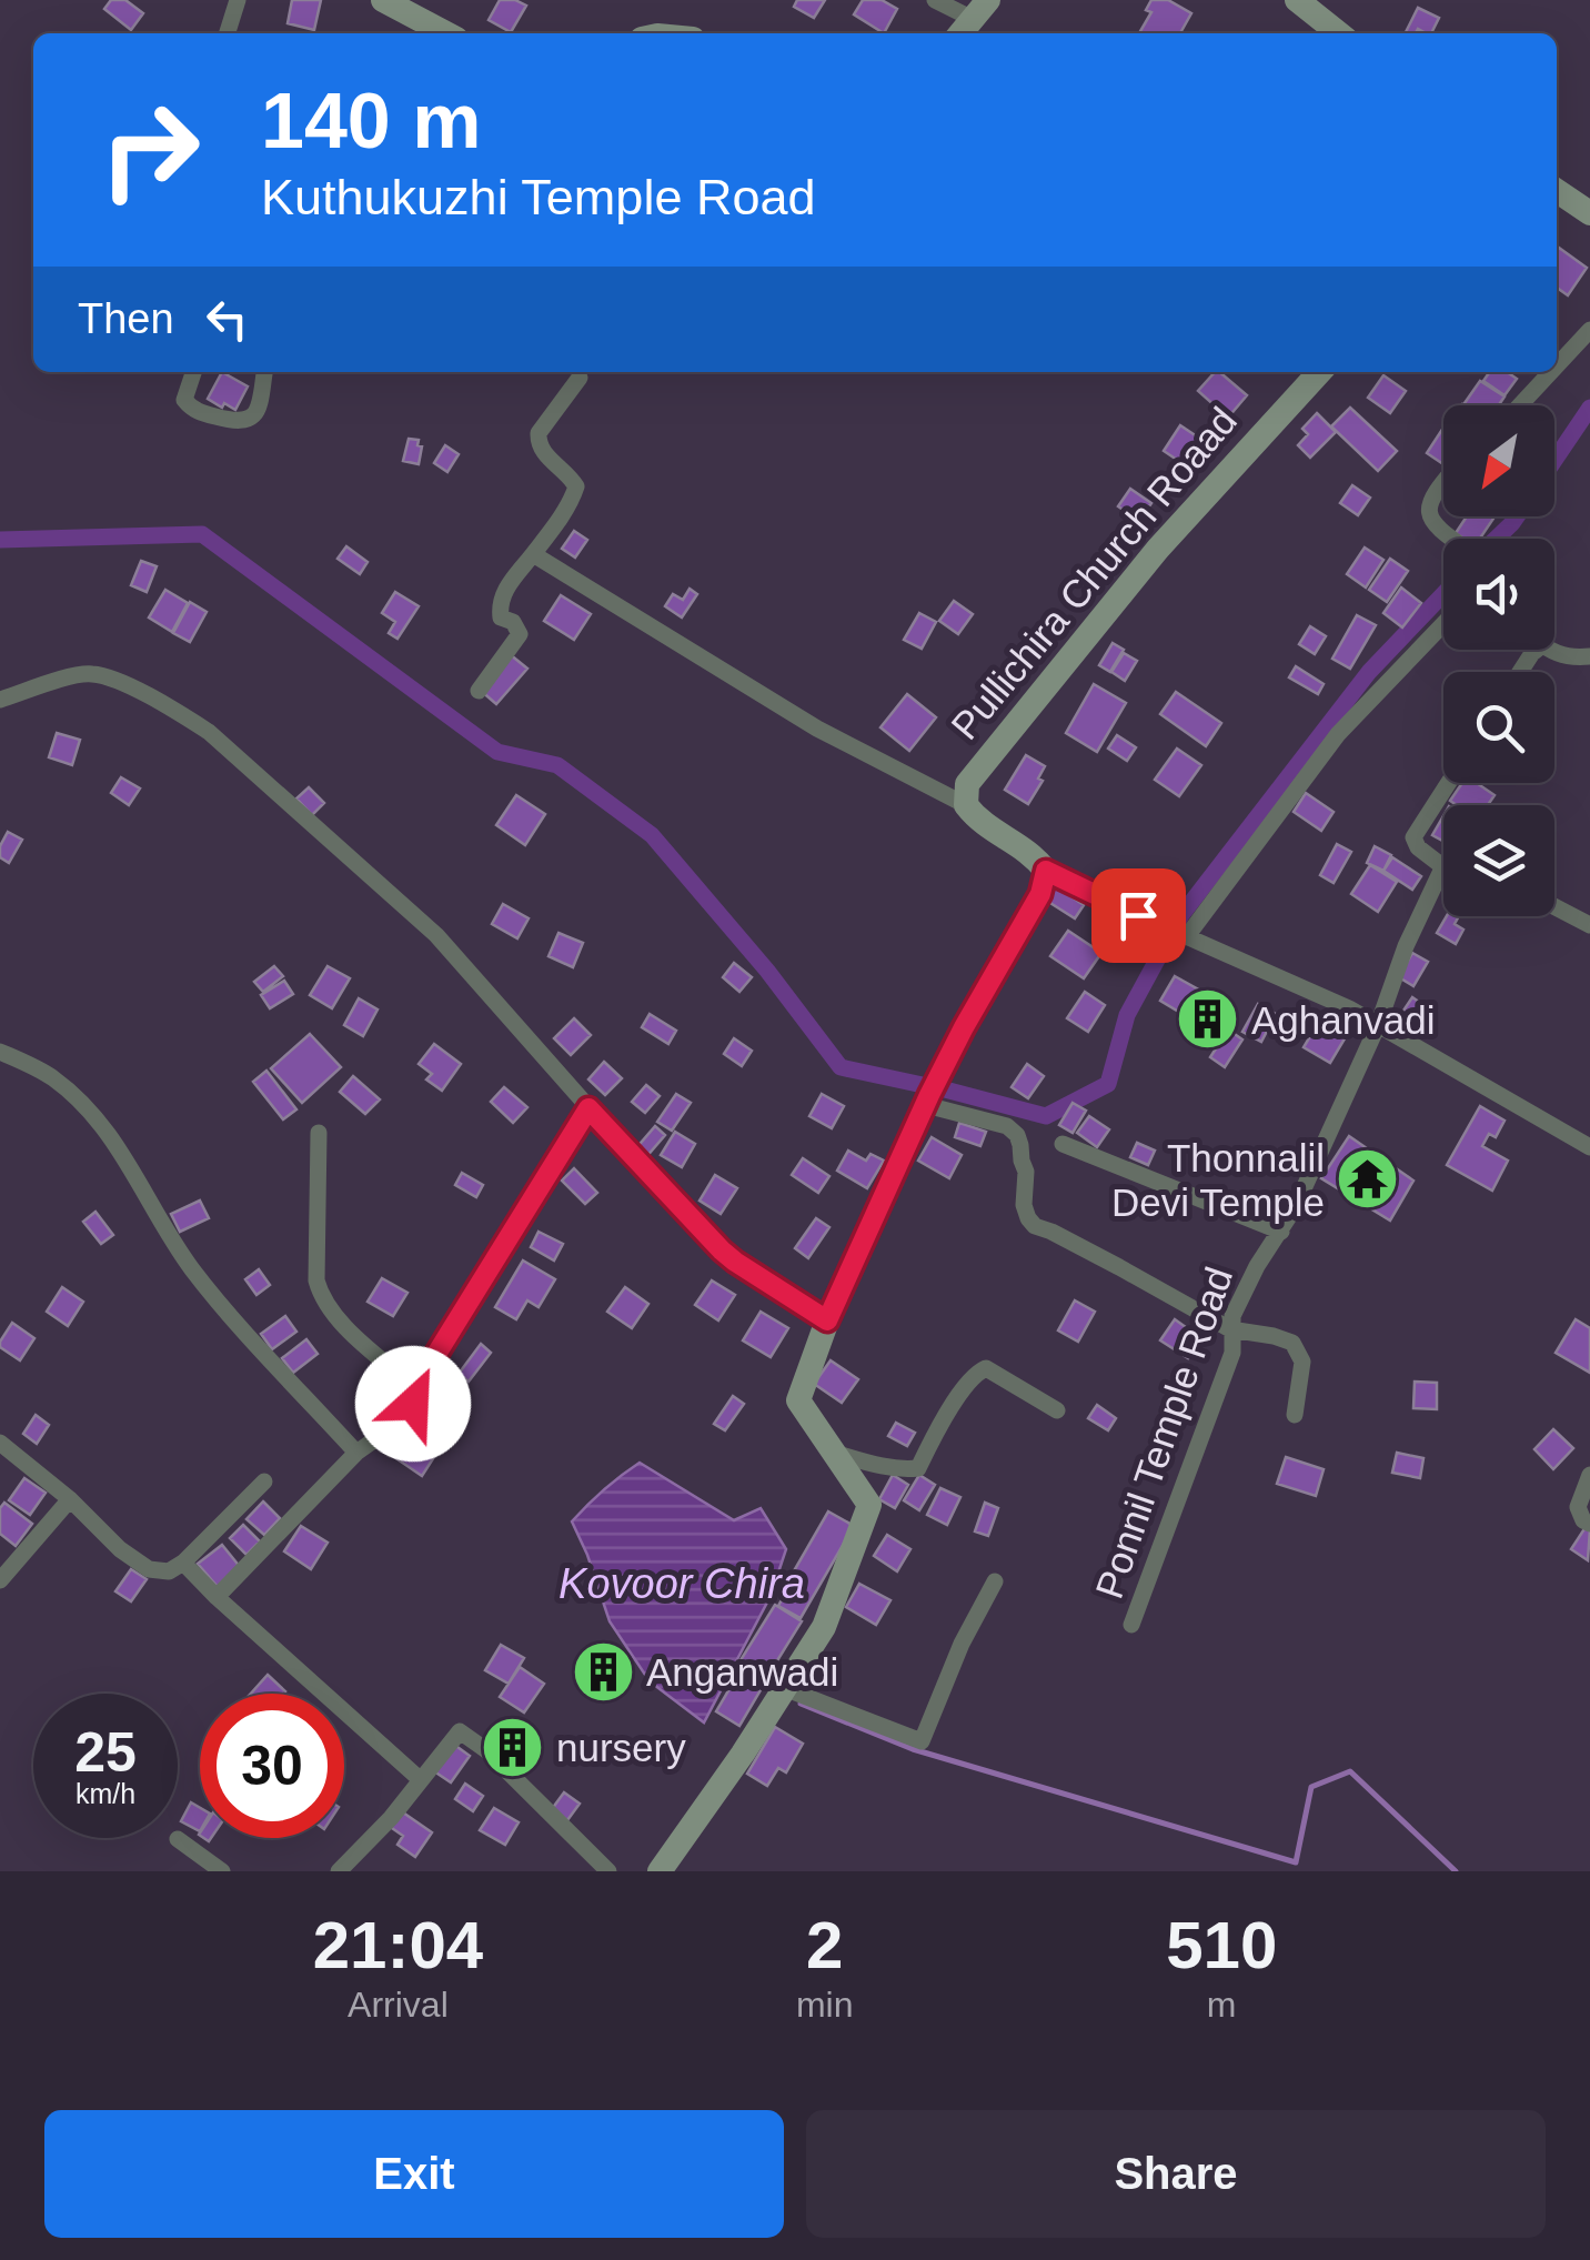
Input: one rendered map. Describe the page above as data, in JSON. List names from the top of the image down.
{
  "streets": {
    "main road": ["Pullichira Church Roaad"],
    "street": ["Ponnil Temple Road"]
  },
  "water": ["Kovoor Chira"],
  "places": {
    "building": ["Aghanvadi", "Anganwadi", "nursery"],
    "temple": ["Thonnalil Devi Temple"]
  },
  "north": "bottom left",
  "page": {
    "turn": ["140 m", "Kuthukuzhi Temple Road"],
    "then": "Then",
    "speed": "25 km/h",
    "limit": "30",
    "eta": [
      "21:04",
      "Arrival",
      "2",
      "min",
      "510",
      "m"
    ],
    "buttons": ["Exit", "Share"]
  }
}
